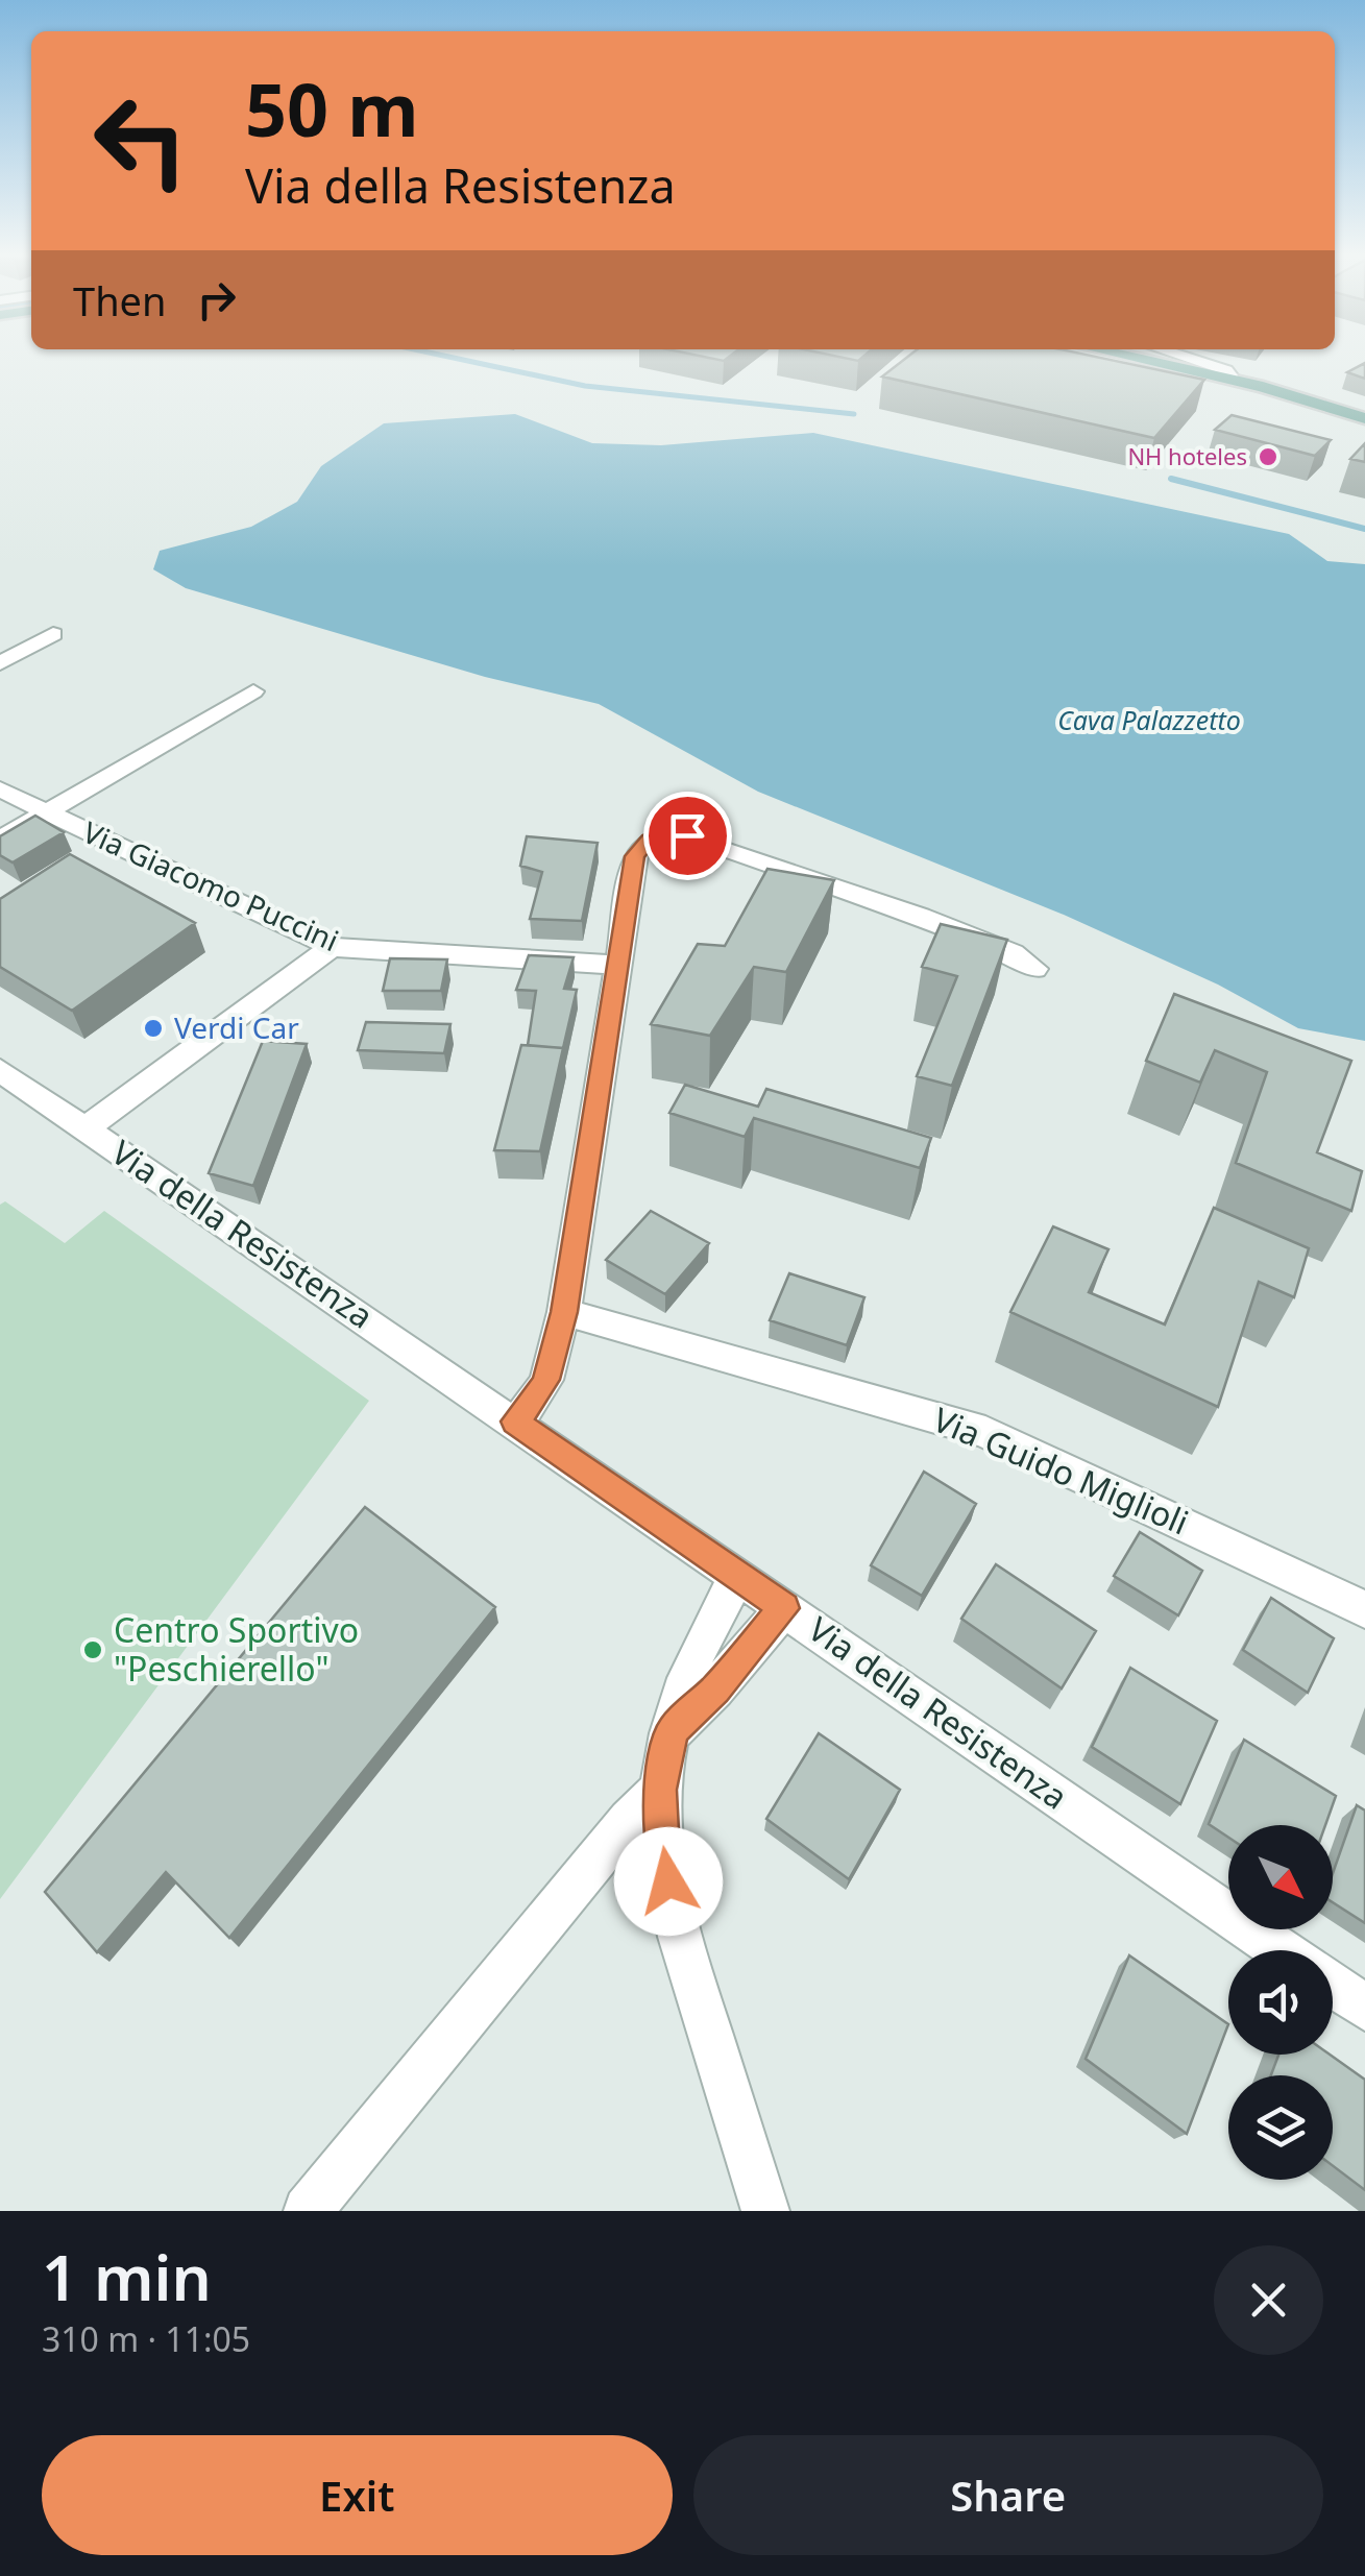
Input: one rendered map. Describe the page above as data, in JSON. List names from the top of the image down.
{
  "streets": {
    "street": ["Via Giacomo Puccini", "Via della Resistenza", "Via Guido Miglioli"]
  },
  "water": ["Cava Palazzetto"],
  "places": ["NH hoteles", "Verdi Car", "Centro Sportivo \"Peschierello\""],
  "north": "bottom right",
  "page": {
    "turn": ["50 m", "Via della Resistenza"],
    "then": "Then",
    "heading": ["1 min", "310 m · 11:05"],
    "buttons": ["Exit", "Share"]
  }
}
